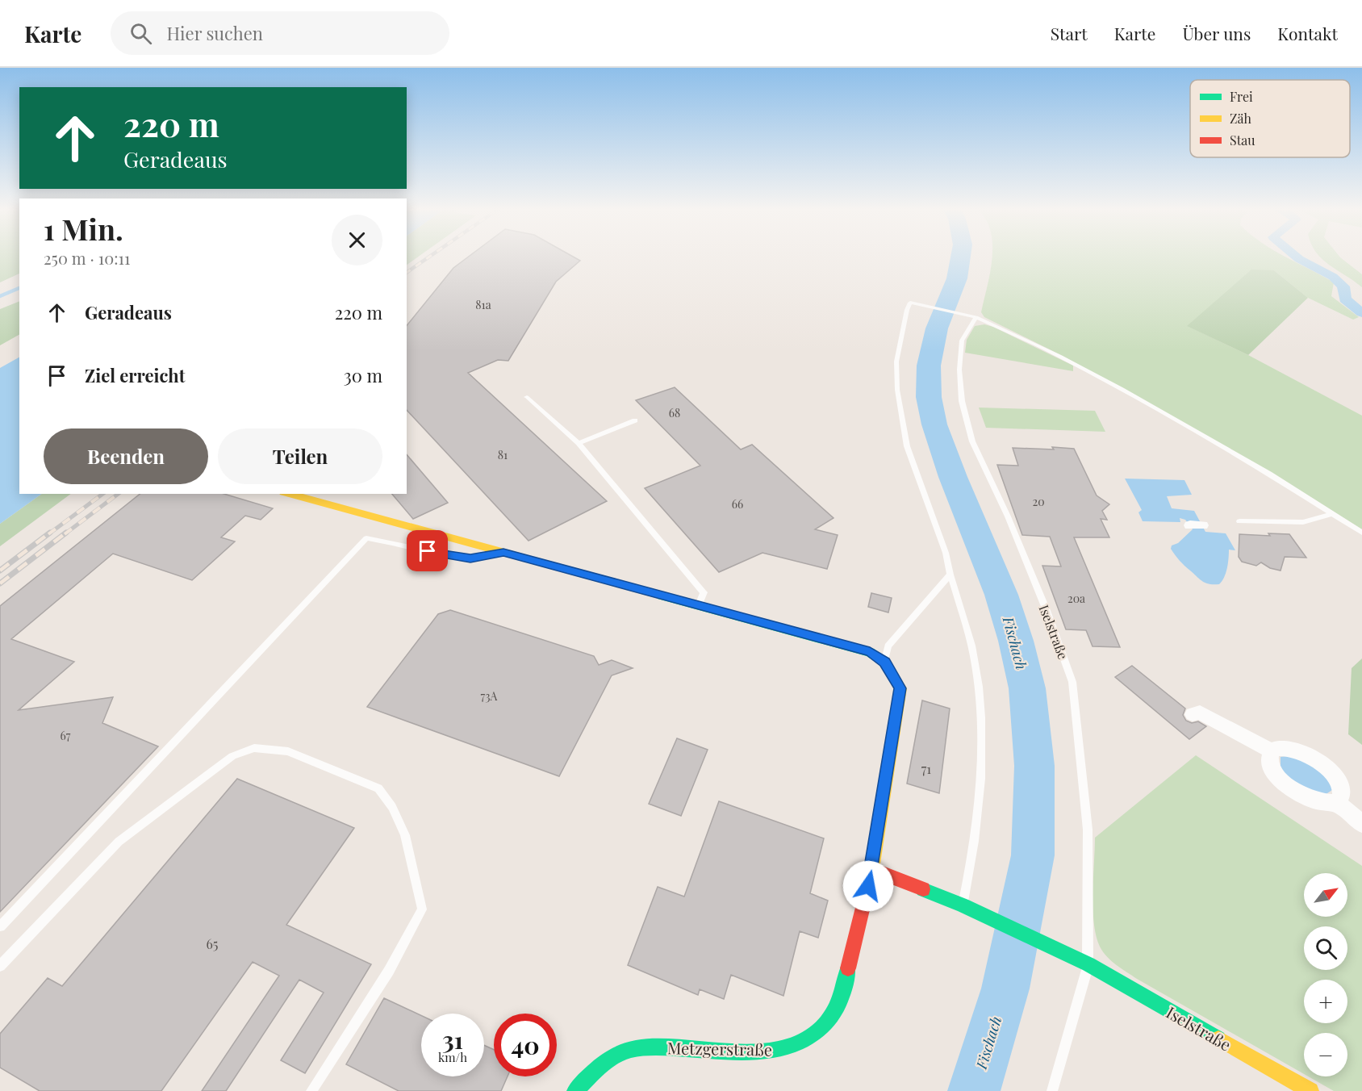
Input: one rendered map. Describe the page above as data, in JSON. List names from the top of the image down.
{
  "streets": {
    "street": ["Iselstraße", "Metzgerstraße"]
  },
  "water": ["Fischach"],
  "house_numbers": [
    "81a",
    "68",
    "81",
    "20",
    "66",
    "20a",
    "73A",
    "67",
    "71",
    "65"
  ],
  "legend": ["Frei", "Zäh", "Stau"],
  "north": "top right",
  "page": {
    "header": "Karte",
    "search": "Hier suchen",
    "nav": [
      "Start",
      "Karte",
      "Über uns",
      "Kontakt"
    ],
    "turn": ["220 m", "Geradeaus"],
    "heading": ["1 Min.", "250 m · 10:11"],
    "list": [
      {
        "name": "Geradeaus",
        "value": "220 m"
      },
      {
        "name": "Ziel erreicht",
        "value": "30 m"
      }
    ],
    "buttons": ["Beenden", "Teilen"],
    "map_buttons": ["+", "−"],
    "speed": "31 km/h",
    "limit": "40"
  }
}
